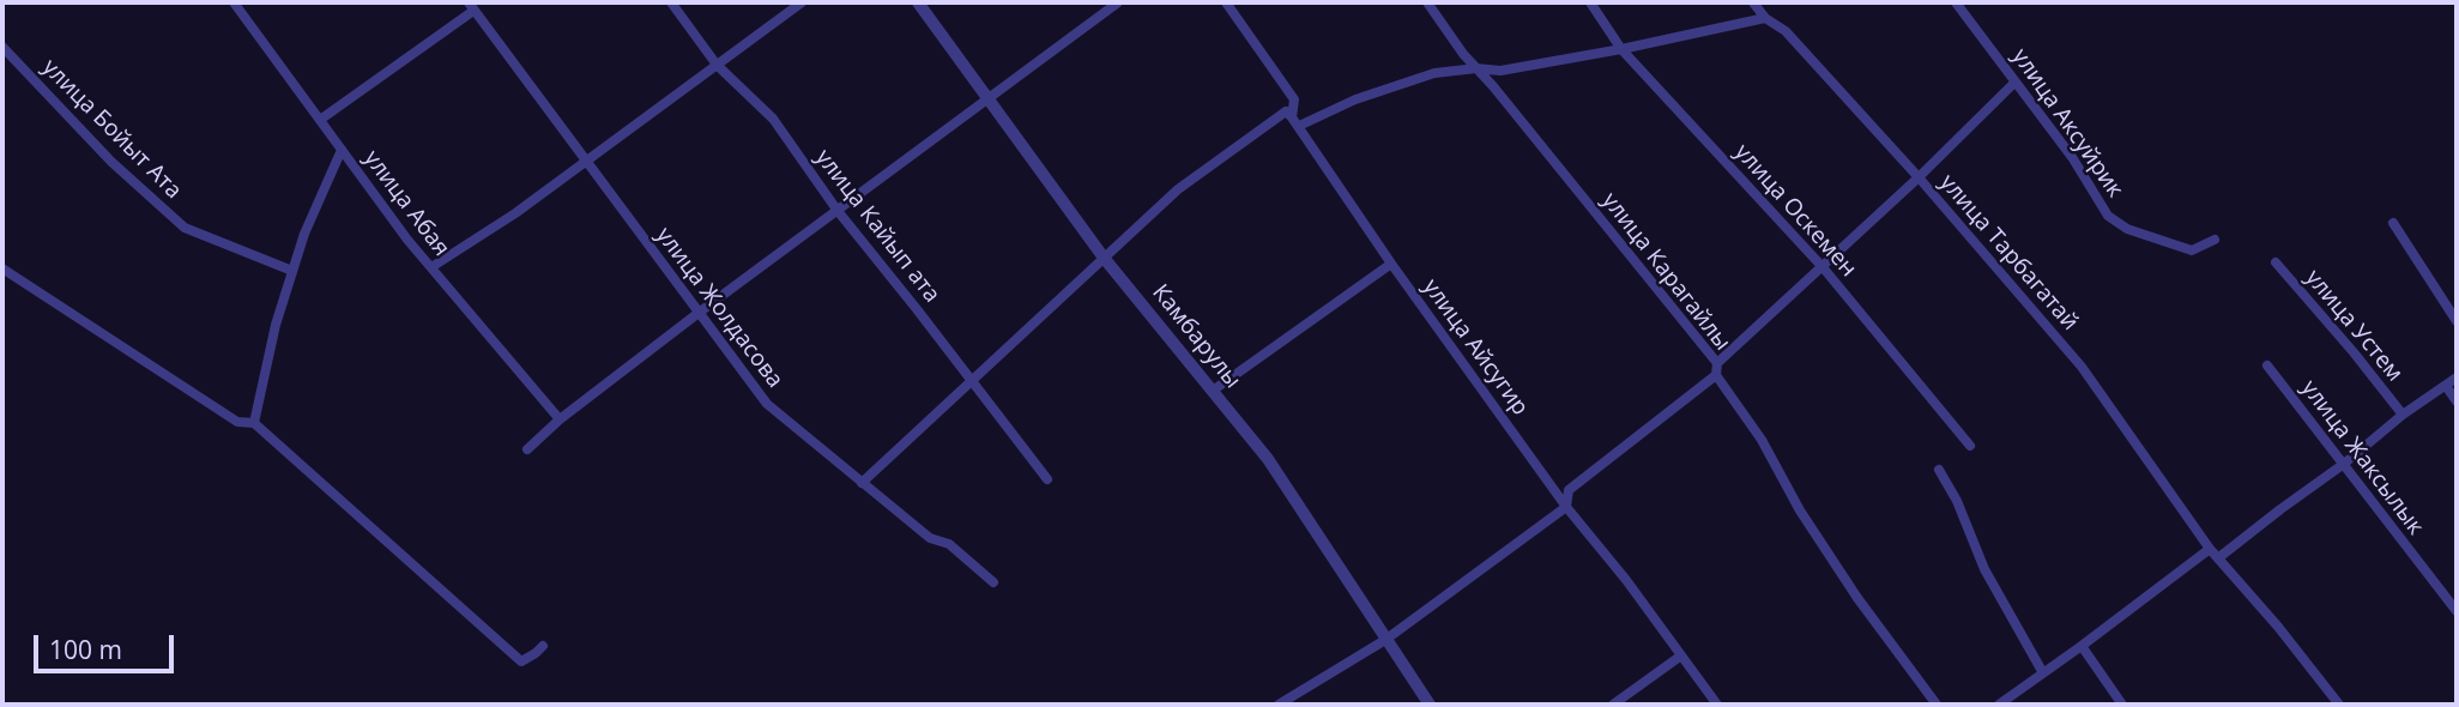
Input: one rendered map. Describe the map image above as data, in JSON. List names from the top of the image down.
{
  "streets": {
    "street": [
      "улица Аксуйрик",
      "улица Бойыт Ата",
      "улица Абая",
      "улица Оскемен",
      "улица Кайып ата",
      "улица Тарбагатай",
      "улица Карагайлы",
      "улица Жолдасова",
      "улица Устем",
      "Камбарулы",
      "улица Айсугир",
      "улица Жаксылык"
    ]
  },
  "scale_bar": "100 m"
}
